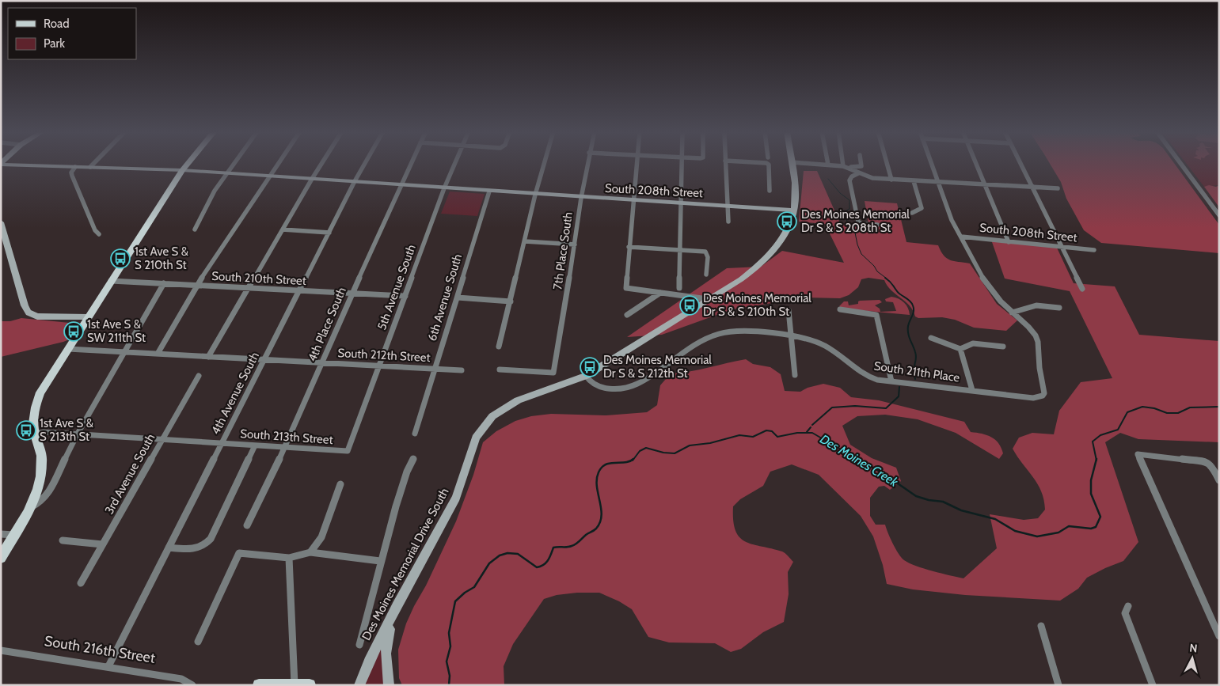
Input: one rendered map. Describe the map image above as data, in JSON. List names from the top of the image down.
{
  "streets": {
    "street": [
      "South 208th Street",
      "7th Place South",
      "South 210th Street",
      "5th Avenue South",
      "6th Avenue South",
      "4th Place South",
      "South 212th Street",
      "South 211th Place",
      "4th Avenue South",
      "South 213th Street",
      "3rd Avenue South",
      "Des Moines Memorial Drive South",
      "South 216th Street"
    ]
  },
  "crossings": [
    ["South 208th Street", "7th Place South"],
    ["South 208th Street", "5th Avenue South"],
    ["South 208th Street", "6th Avenue South"],
    ["South 208th Street", "4th Place South"],
    ["South 208th Street", "4th Avenue South"],
    ["South 208th Street", "Des Moines Memorial Drive South"],
    ["South 210th Street", "5th Avenue South"],
    ["South 210th Street", "4th Place South"],
    ["South 210th Street", "4th Avenue South"],
    ["5th Avenue South", "South 212th Street"],
    ["5th Avenue South", "South 213th Street"],
    ["6th Avenue South", "South 212th Street"],
    ["4th Place South", "South 212th Street"],
    ["4th Place South", "South 213th Street"],
    ["South 212th Street", "4th Avenue South"],
    ["South 211th Place", "Des Moines Memorial Drive South"],
    ["4th Avenue South", "South 213th Street"],
    ["4th Avenue South", "South 216th Street"],
    ["South 213th Street", "3rd Avenue South"]
  ],
  "water": ["Des Moines Creek"],
  "places": {
    "bus stop": [
      "Des Moines Memorial Dr S & S 208th St",
      "1st Ave S & S 210th St",
      "Des Moines Memorial Dr S & S 210th St",
      "1st Ave S & SW 211th St",
      "Des Moines Memorial Dr S & S 212th St",
      "1st Ave S & S 213th St"
    ]
  },
  "legend": ["Road", "Park"],
  "north": "top"
}
